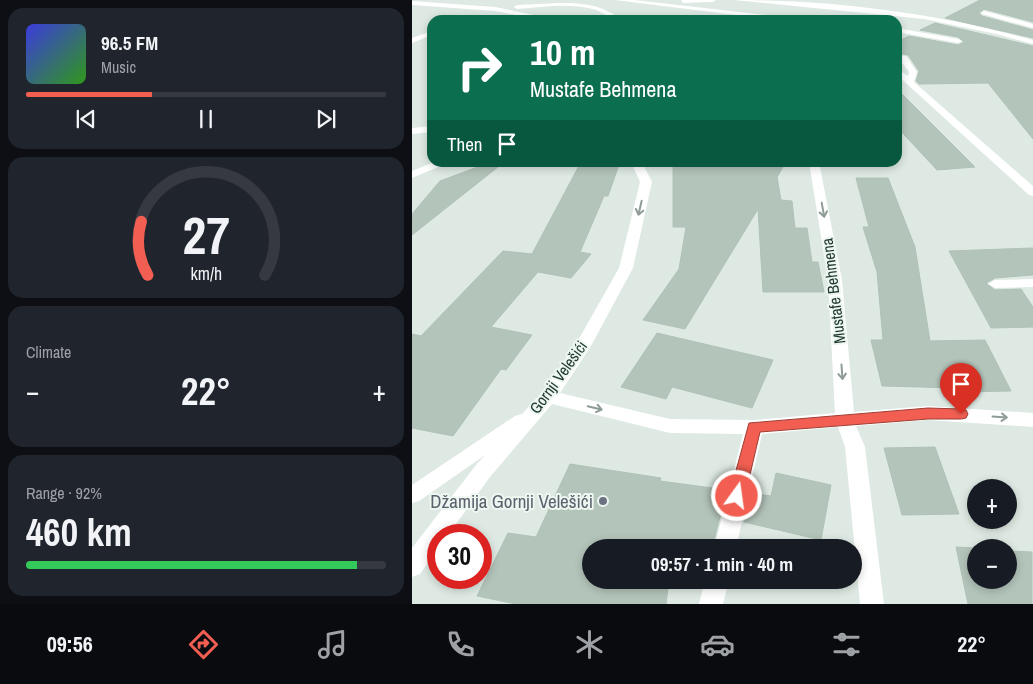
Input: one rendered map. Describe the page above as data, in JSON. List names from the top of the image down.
{
  "streets": {
    "street": ["Mustafe Behmena", "Gornji Velešići"]
  },
  "one_way": ["Mustafe Behmena", "Gornji Velešići"],
  "places": ["Džamija Gornji Velešići"],
  "page": {
    "turn": ["10 m", "Mustafe Behmena"],
    "song": ["96.5 FM", "Music"],
    "then": "Then",
    "tile": [
      "Climate",
      ["Range · 92%", "460 km"]
    ],
    "heat": ["−", "22°", "+"],
    "map_buttons": ["+", "−"],
    "limit": "30",
    "trip": "09:57 · 1 min · 40 m",
    "tabs": ["09:56", "22°"],
    "gauge": ["27", "km/h"]
  }
}
